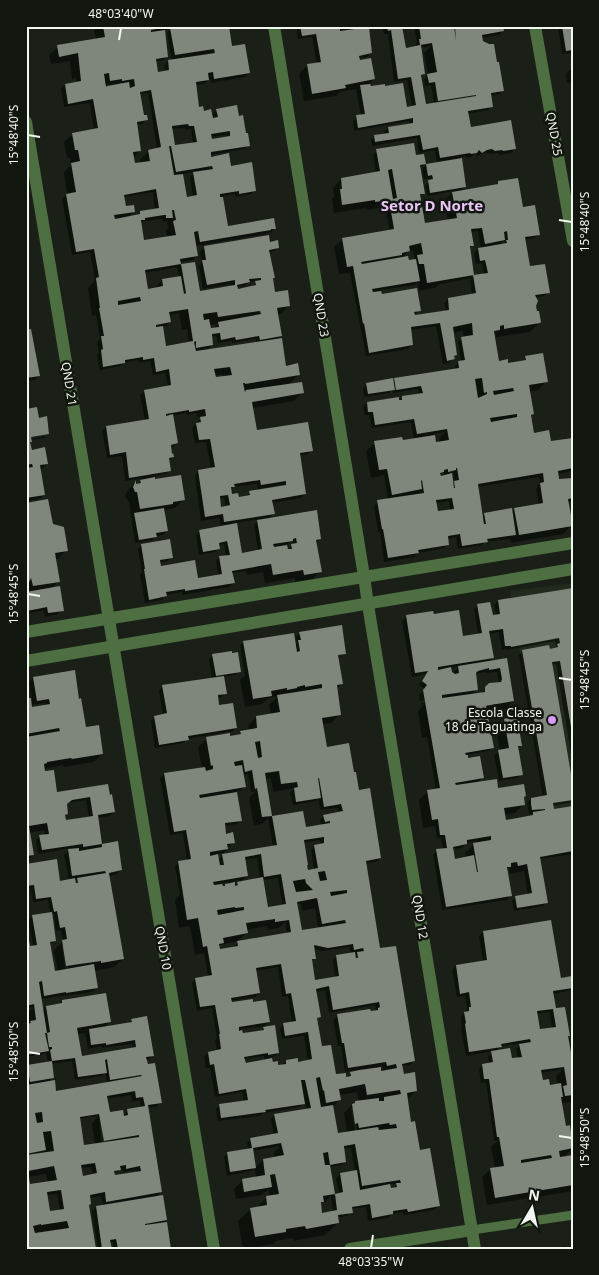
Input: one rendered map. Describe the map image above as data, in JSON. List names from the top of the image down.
{
  "streets": {
    "street": [
      "QND 25",
      "QND 23",
      "QND 21",
      "QND 12",
      "QND 10"
    ]
  },
  "crossings": [
    ["QND 23", "QND 12"],
    ["QND 21", "QND 10"]
  ],
  "districts": ["Setor D Norte"],
  "places": ["Escola Classe 18 de Taguatinga"],
  "north": "top",
  "coordinates": [
    "48°03'40\"W",
    "15°48'40\"S",
    "15°48'45\"S",
    "15°48'50\"S",
    "48°03'35\"W"
  ]
}
